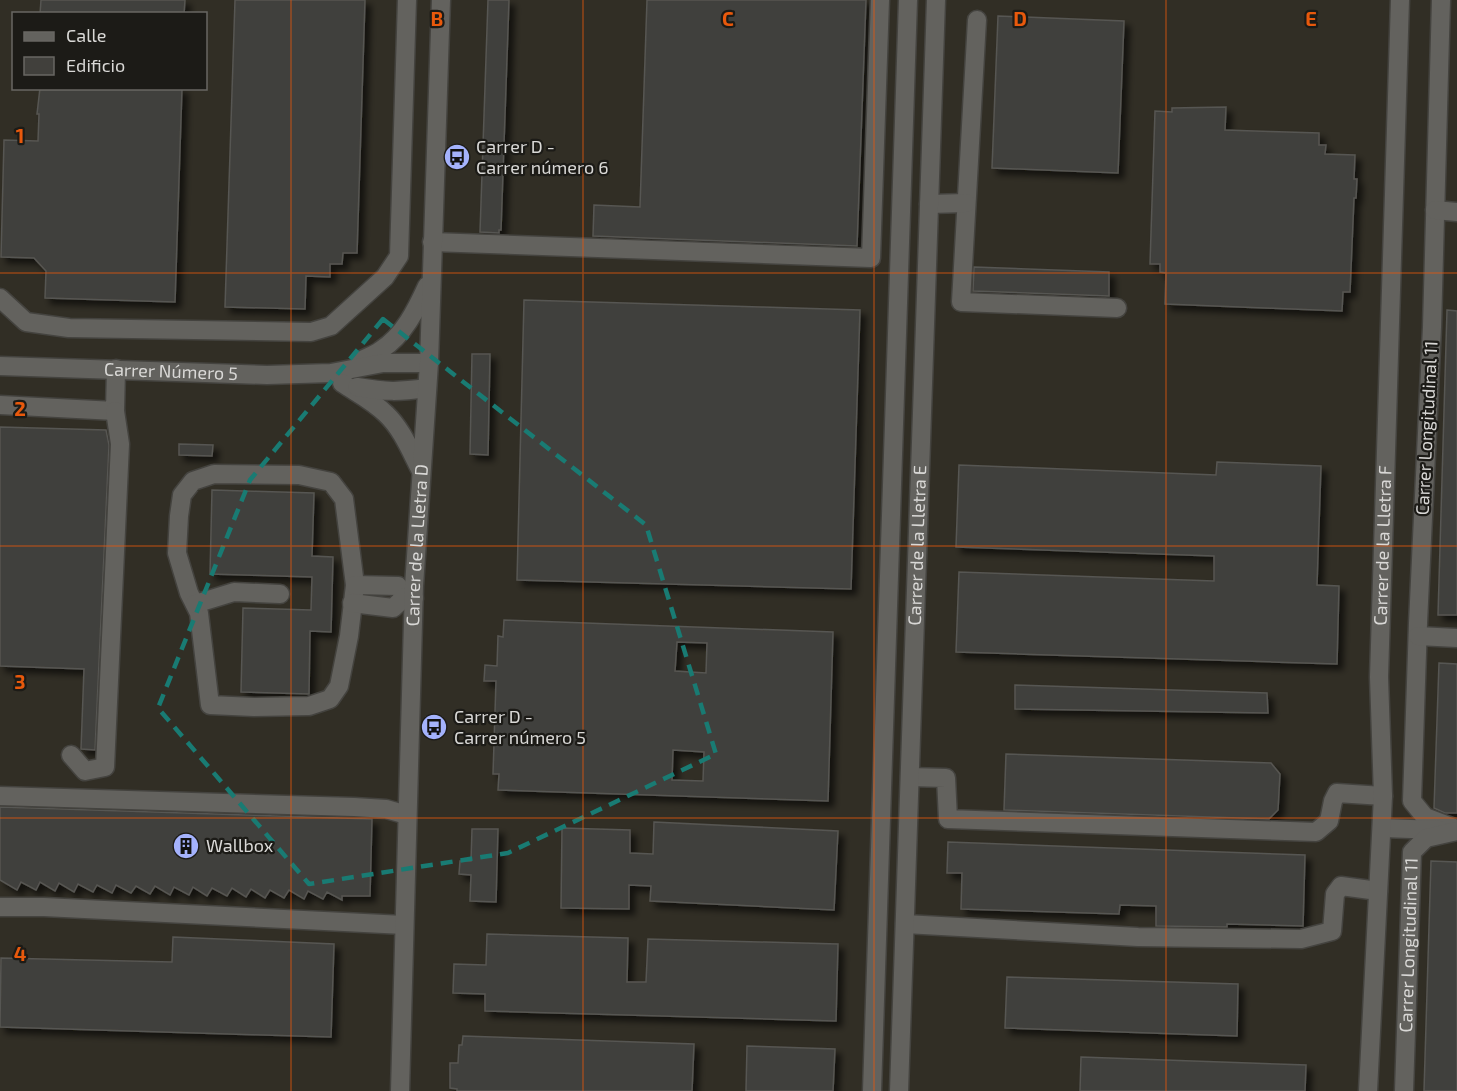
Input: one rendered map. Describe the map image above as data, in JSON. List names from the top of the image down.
{
  "streets": {
    "street": [
      "Carrer Número 5",
      "Carrer Longitudinal 11",
      "Carrer de la Lletra D",
      "Carrer de la Lletra E",
      "Carrer de la Lletra F"
    ]
  },
  "places": {
    "bus stop": ["Carrer D - Carrer número 6", "Carrer D - Carrer número 5"],
    "building": ["Wallbox"]
  },
  "legend": ["Calle", "Edificio"],
  "grid": {
    "columns": [
      "B",
      "C",
      "D",
      "E"
    ],
    "rows": [
      "1",
      "2",
      "3",
      "4"
    ]
  }
}
